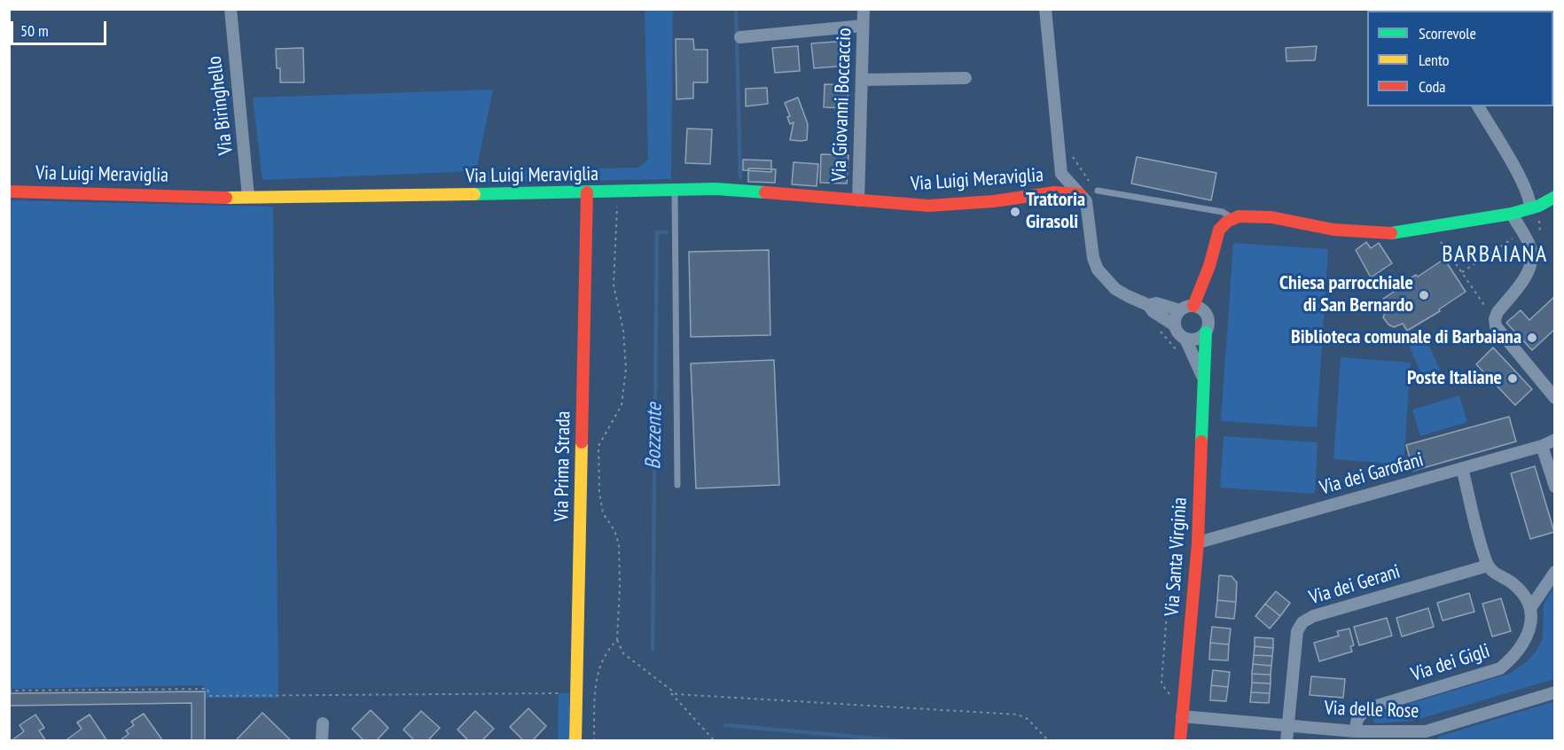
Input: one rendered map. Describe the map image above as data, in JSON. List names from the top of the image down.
{
  "streets": {
    "street": [
      "Via Giovanni Boccaccio",
      "Via Biringhello",
      "Via Luigi Meraviglia",
      "Via Prima Strada",
      "Via dei Garofani",
      "Via Santa Virginia",
      "Via dei Gerani",
      "Via dei Gigli",
      "Via delle Rose"
    ]
  },
  "crossings": [
    ["Via Giovanni Boccaccio", "Via Luigi Meraviglia"],
    ["Via Biringhello", "Via Luigi Meraviglia"],
    ["Via Luigi Meraviglia", "Via Prima Strada"],
    ["Via dei Garofani", "Via Santa Virginia"],
    ["Via Santa Virginia", "Via delle Rose"],
    ["Via dei Gerani", "Via delle Rose"],
    ["Via dei Gigli", "Via delle Rose"]
  ],
  "districts": ["BARBAIANA"],
  "water": ["Bozzente"],
  "places": [
    "Trattoria Girasoli",
    "Chiesa parrocchiale di San Bernardo",
    "Biblioteca comunale di Barbaiana",
    "Poste Italiane"
  ],
  "legend": ["Scorrevole", "Lento", "Coda"],
  "scale_bar": "50 m"
}
